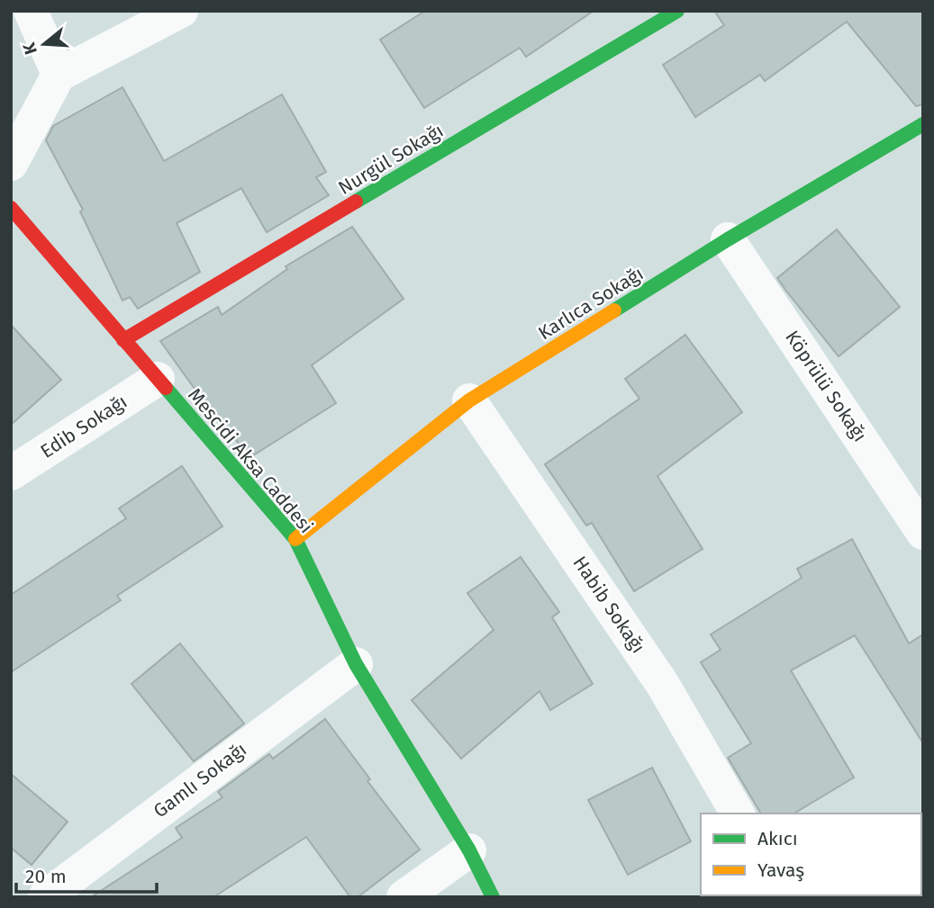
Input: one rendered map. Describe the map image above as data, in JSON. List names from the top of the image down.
{
  "streets": {
    "street": [
      "Nurgül Sokağı",
      "Karlıca Sokağı",
      "Köprülü Sokağı",
      "Edib Sokağı",
      "Mescidi Aksa Caddesi",
      "Habib Sokağı",
      "Gamlı Sokağı"
    ]
  },
  "crossings": [
    ["Nurgül Sokağı", "Mescidi Aksa Caddesi"],
    ["Karlıca Sokağı", "Köprülü Sokağı"],
    ["Karlıca Sokağı", "Mescidi Aksa Caddesi"],
    ["Karlıca Sokağı", "Habib Sokağı"],
    ["Edib Sokağı", "Mescidi Aksa Caddesi"],
    ["Mescidi Aksa Caddesi", "Gamlı Sokağı"]
  ],
  "legend": ["Akıcı", "Yavaş"],
  "scale_bar": "20 m",
  "north": "left"
}
